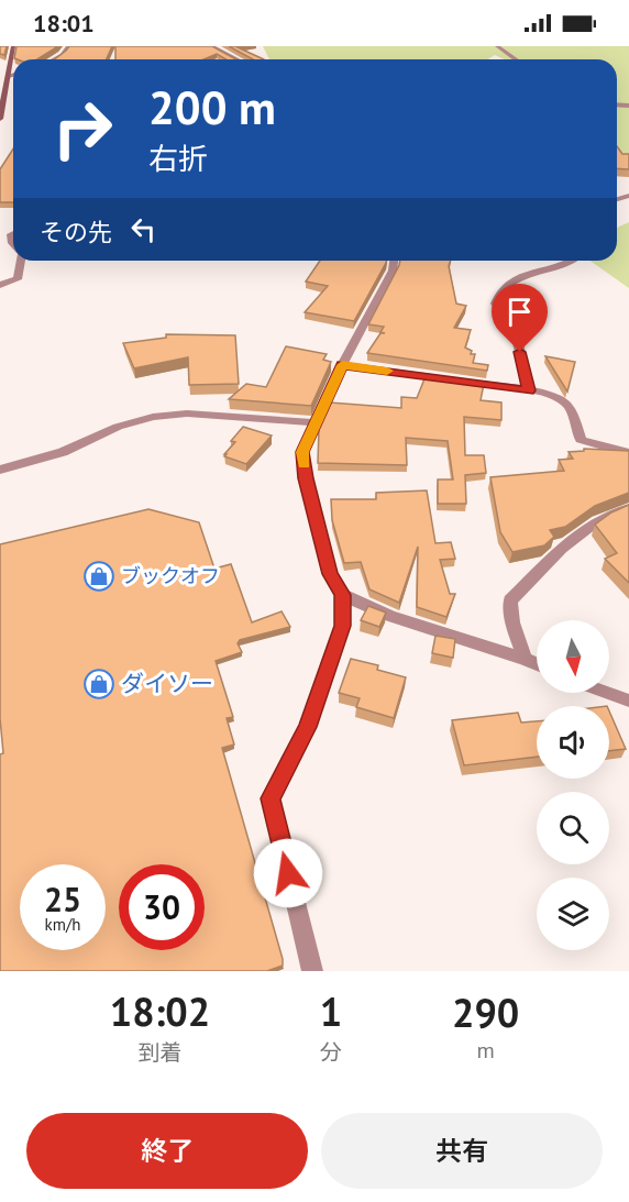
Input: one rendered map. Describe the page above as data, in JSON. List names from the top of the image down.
{
  "places": {
    "shop": ["ブックオフ", "ダイソー"]
  },
  "north": "bottom",
  "page": {
    "status": "18:01",
    "turn": ["200 m", "右折"],
    "then": "その先",
    "speed": "25 km/h",
    "limit": "30",
    "eta": [
      "18:02",
      "到着",
      "1",
      "分",
      "290",
      "m"
    ],
    "buttons": ["終了", "共有"]
  }
}
